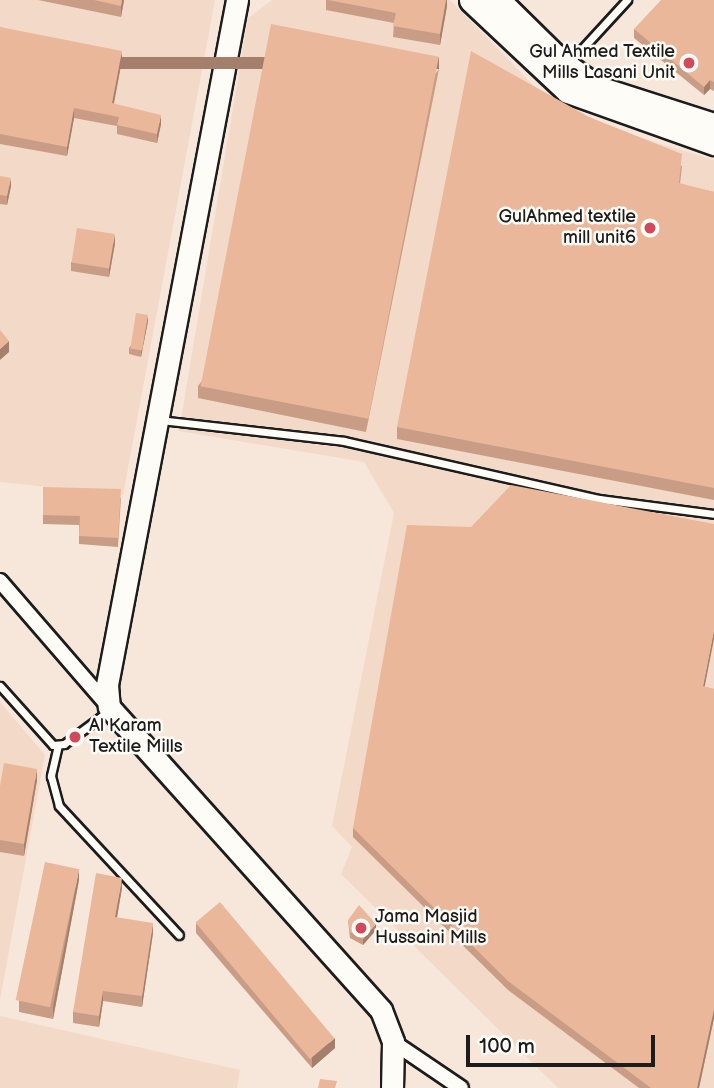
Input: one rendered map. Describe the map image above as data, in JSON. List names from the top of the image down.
{
  "places": [
    "Gul Ahmed Textile Mills Lasani Unit",
    "GulAhmed textile mill unit6",
    "Al Karam Textile Mills",
    "Jama Masjid Hussaini Mills"
  ],
  "scale_bar": "100 m"
}
